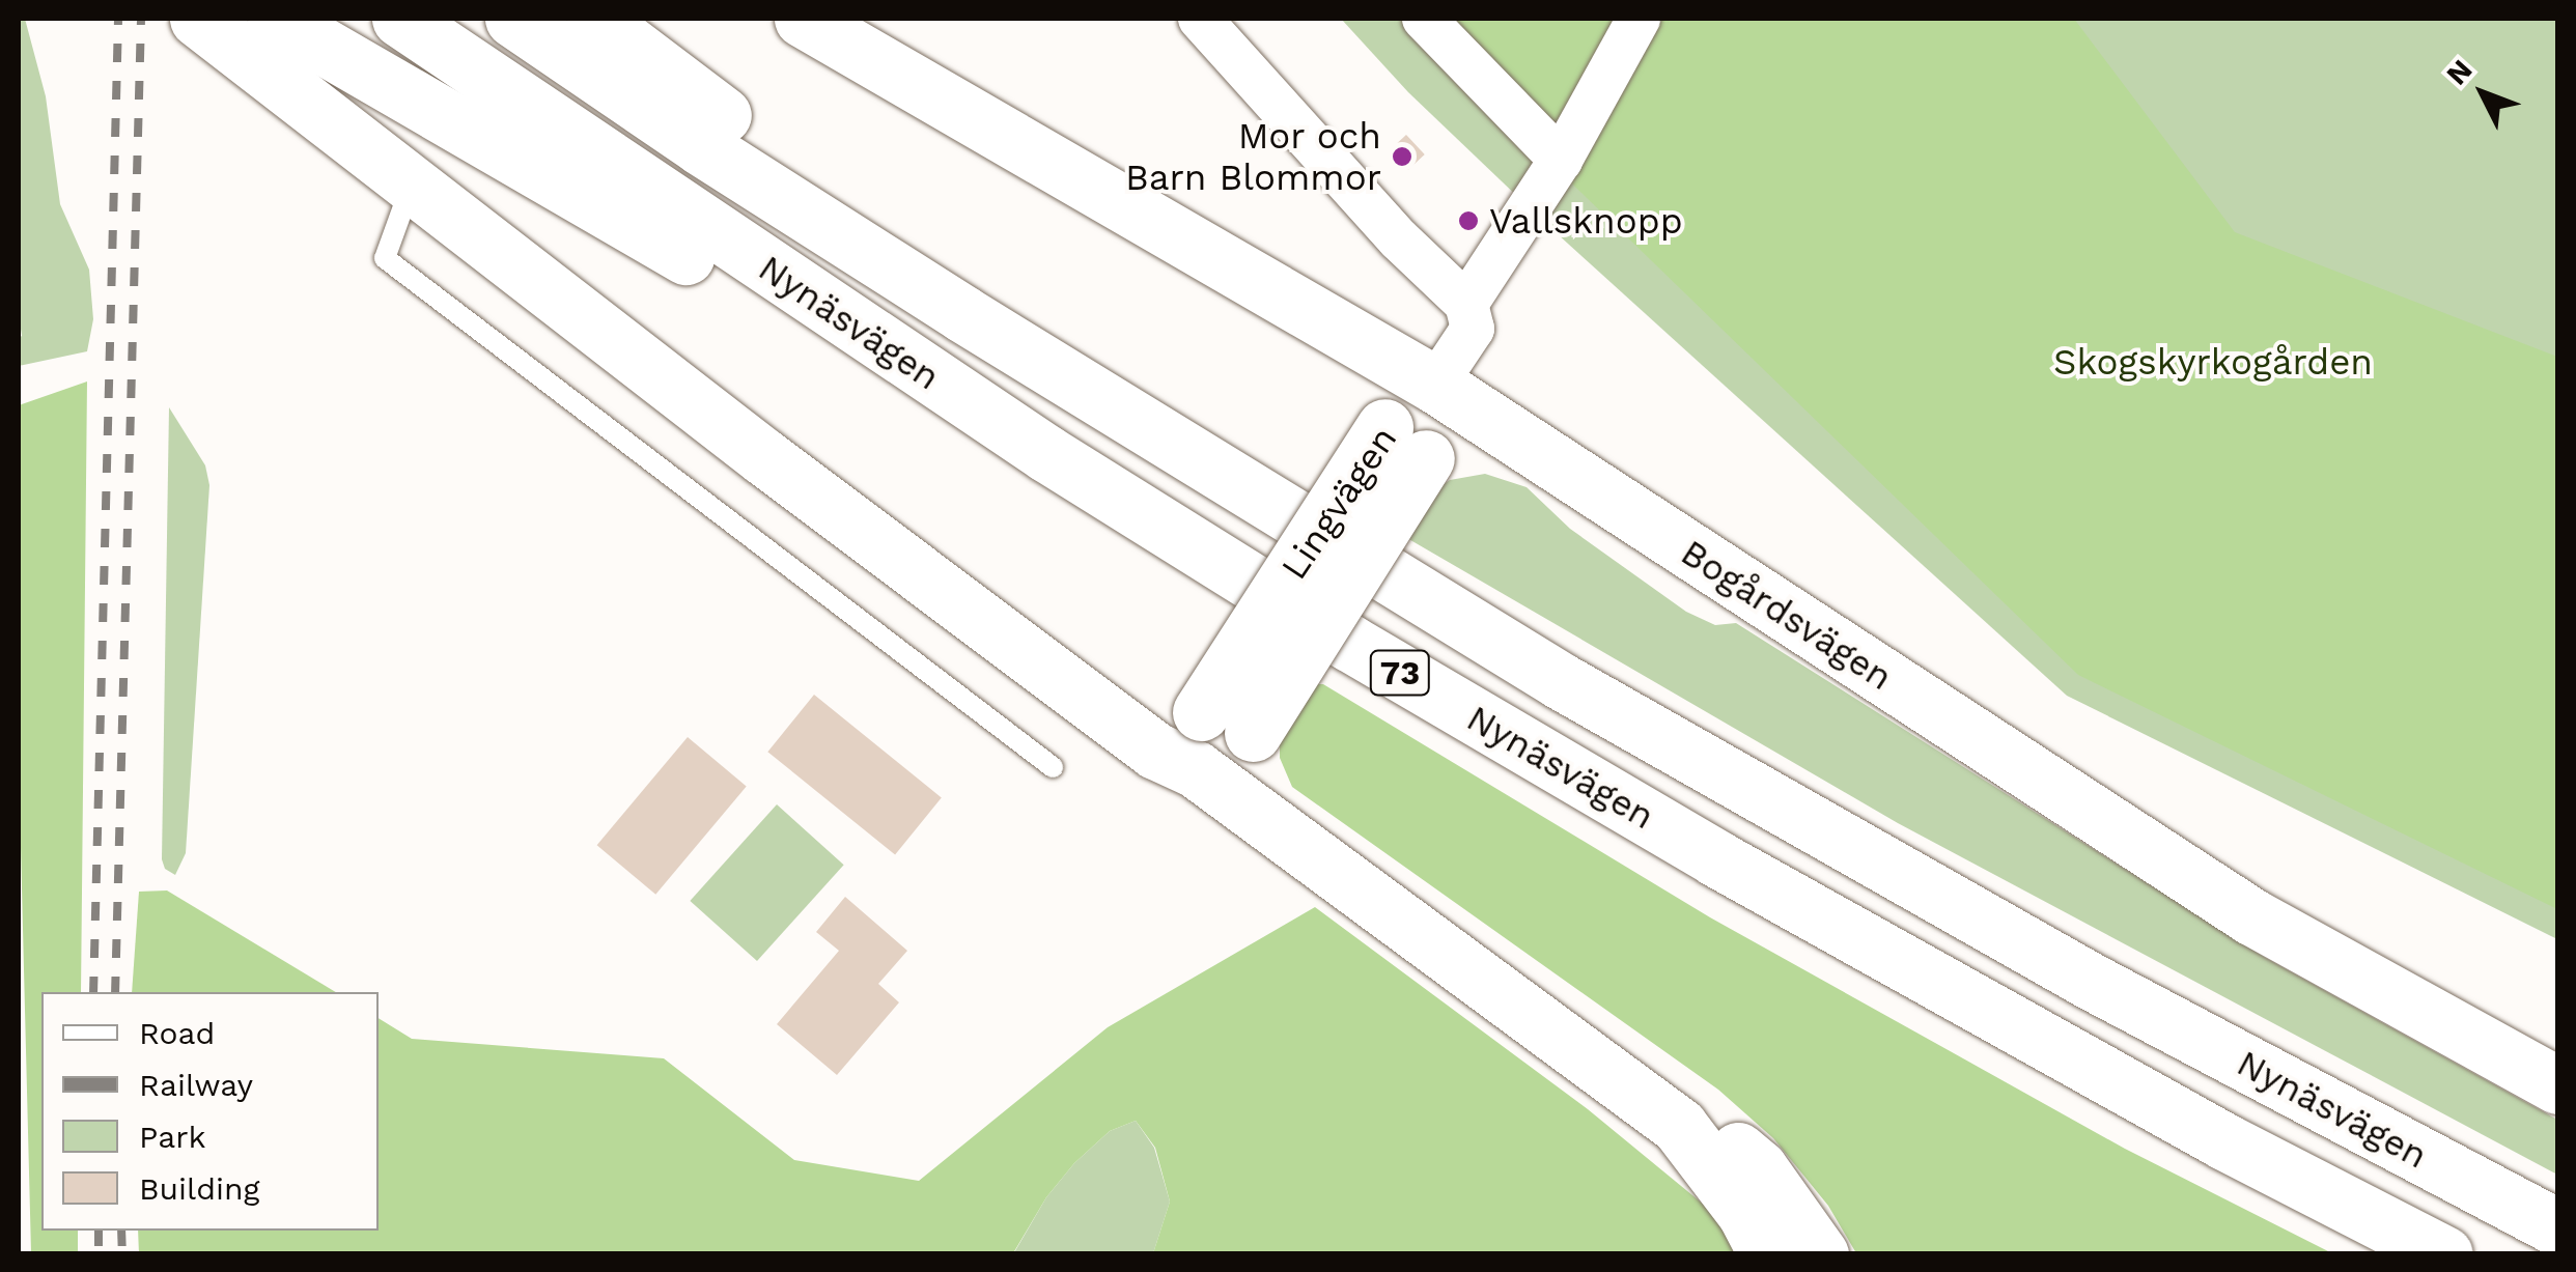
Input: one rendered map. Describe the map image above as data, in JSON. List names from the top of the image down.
{
  "streets": {
    "main road": [
      "Nynäsvägen",
      "Lingvägen",
      "Bogårdsvägen",
      "73"
    ]
  },
  "crossings": [
    ["Lingvägen", "Bogårdsvägen"]
  ],
  "parks": ["Skogskyrkogården"],
  "places": ["Mor och Barn Blommor", "Vallsknopp"],
  "legend": [
    "Road",
    "Railway",
    "Park",
    "Building"
  ],
  "north": "top left"
}
